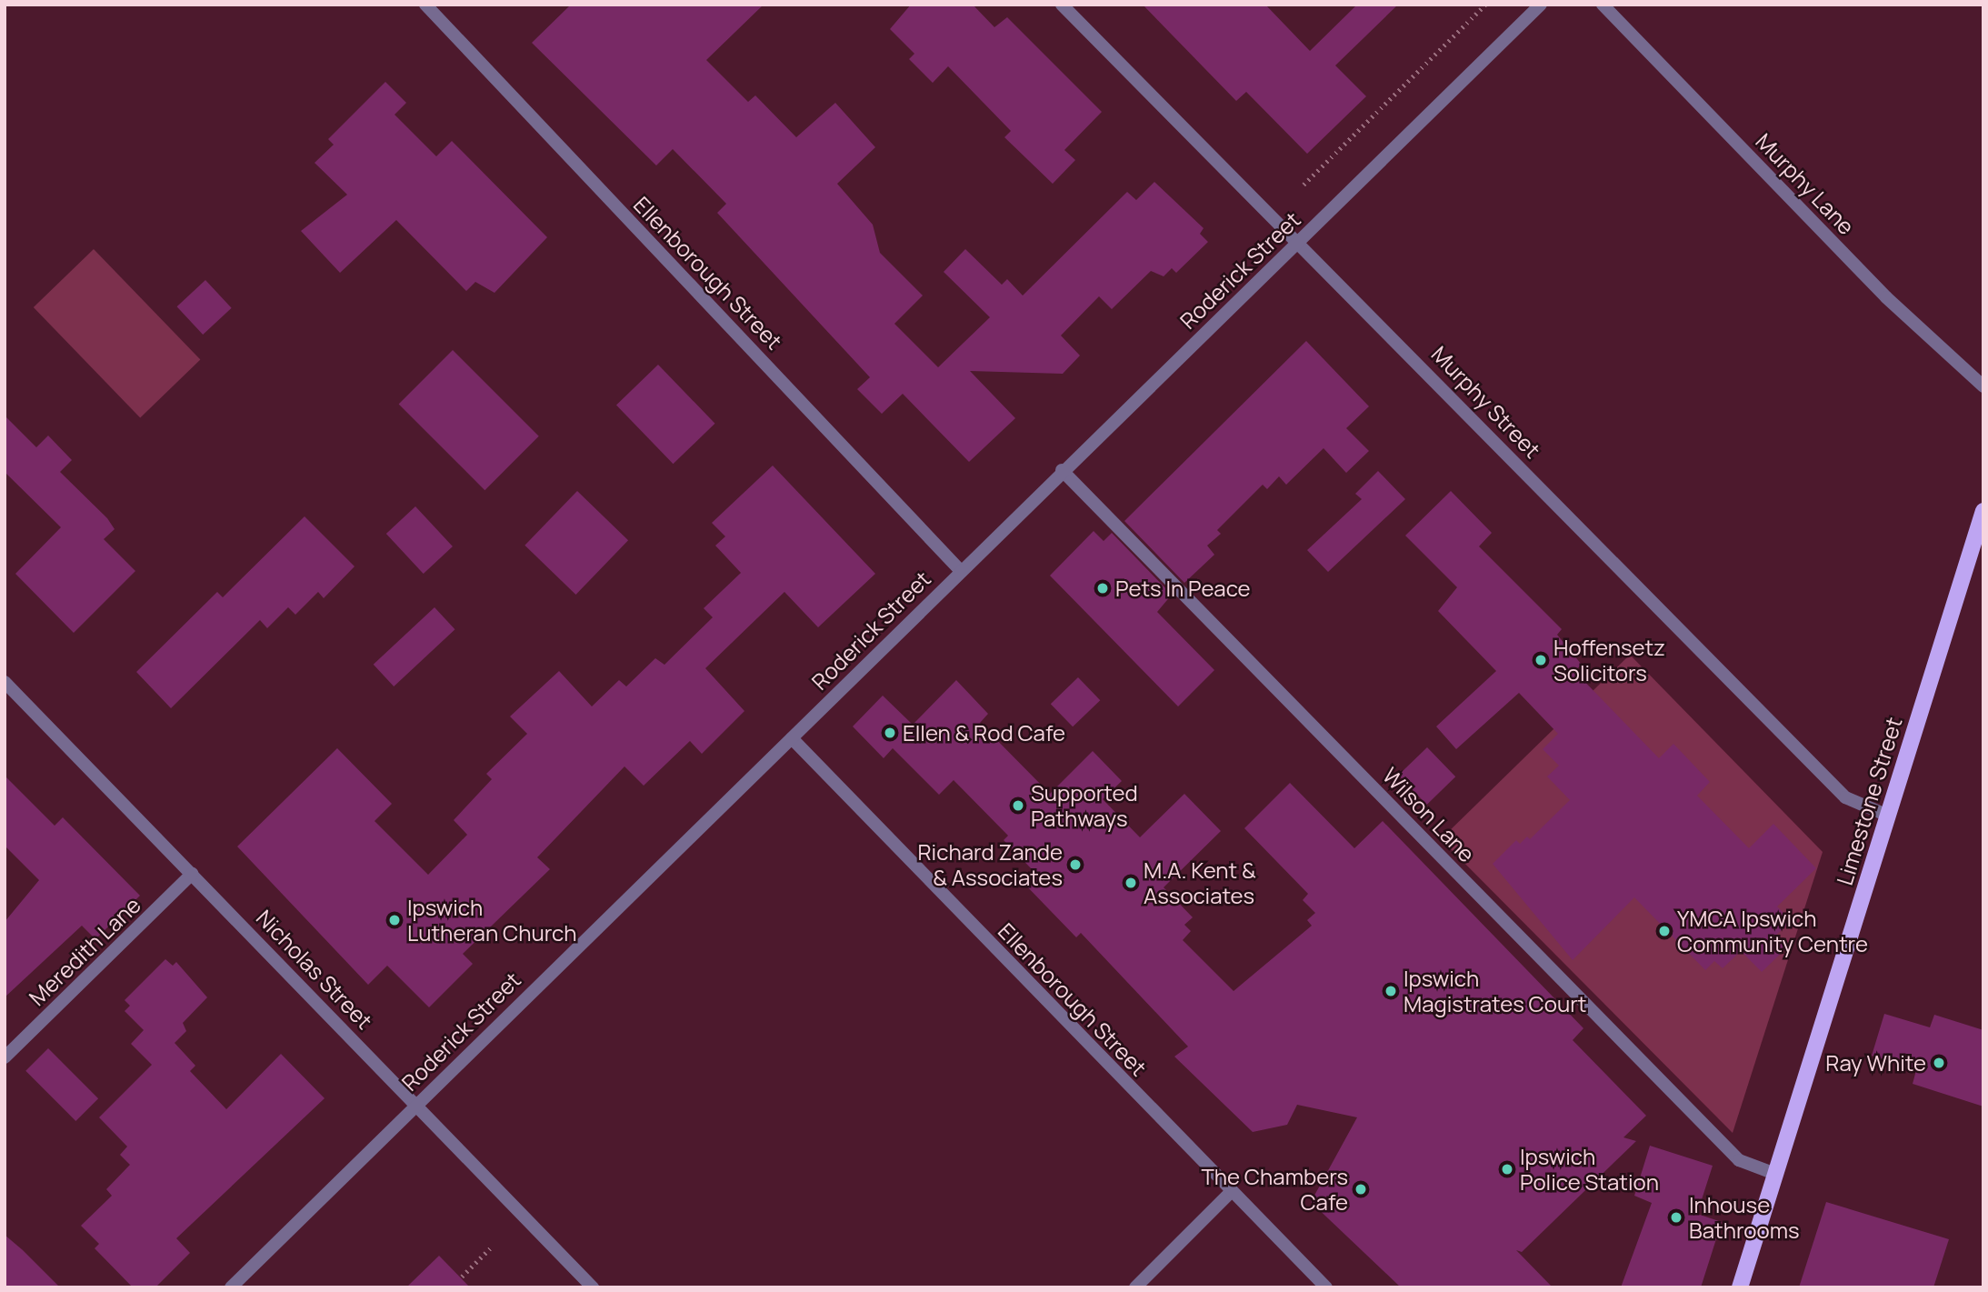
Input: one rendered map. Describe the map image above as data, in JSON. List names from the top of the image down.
{
  "streets": {
    "main road": ["Limestone Street"],
    "street": [
      "Murphy Lane",
      "Roderick Street",
      "Ellenborough Street",
      "Murphy Street",
      "Wilson Lane",
      "Meredith Lane",
      "Nicholas Street"
    ]
  },
  "crossings": [
    ["Roderick Street", "Ellenborough Street"],
    ["Roderick Street", "Murphy Street"],
    ["Roderick Street", "Wilson Lane"],
    ["Roderick Street", "Nicholas Street"],
    ["Murphy Street", "Limestone Street"],
    ["Limestone Street", "Wilson Lane"],
    ["Meredith Lane", "Nicholas Street"]
  ],
  "places": [
    "Pets In Peace",
    "Hoffensetz Solicitors",
    "Ellen & Rod Cafe",
    "Supported Pathways",
    "Richard Zande & Associates",
    "M.A. Kent & Associates",
    "Ipswich Lutheran Church",
    "YMCA Ipswich Community Centre",
    "Ipswich Magistrates Court",
    "Ray White",
    "Ipswich Police Station",
    "The Chambers Cafe",
    "Inhouse Bathrooms"
  ]
}
